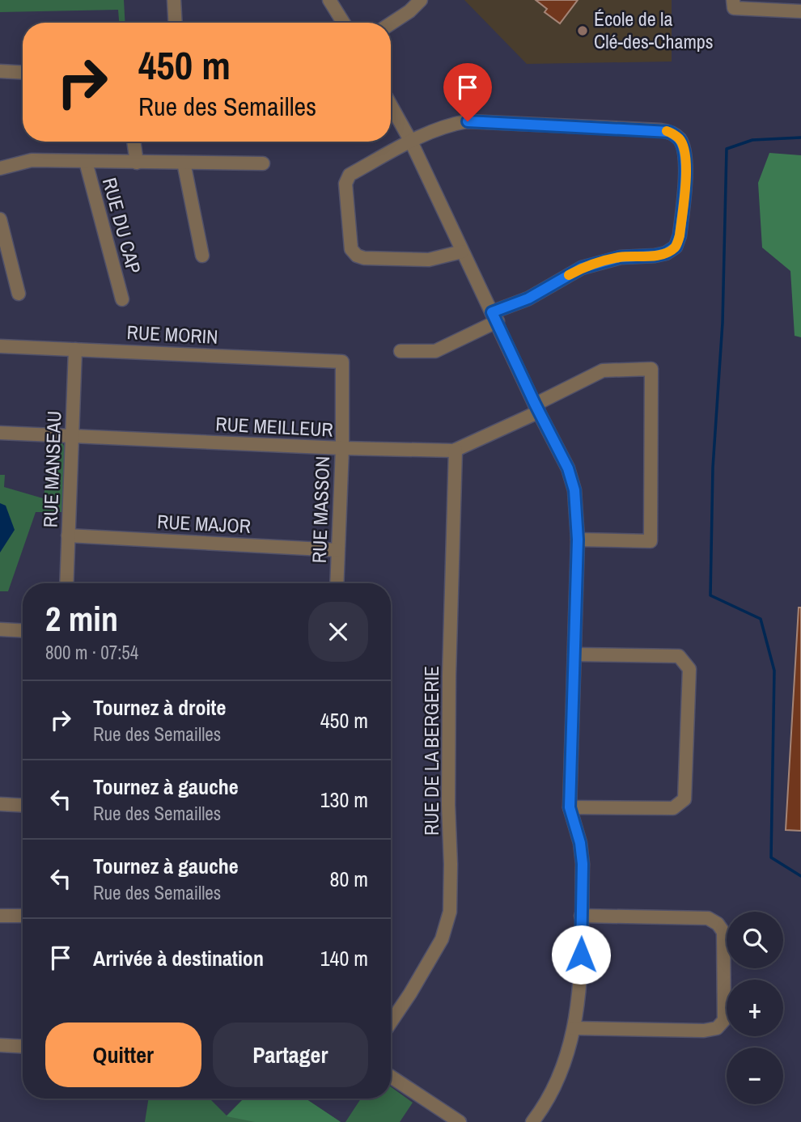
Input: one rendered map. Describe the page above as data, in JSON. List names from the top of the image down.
{
  "streets": {
    "street": [
      "RUE DU CAP",
      "RUE MORIN",
      "RUE MEILLEUR",
      "RUE MANSEAU",
      "RUE MASSON",
      "RUE MAJOR",
      "RUE DE LA BERGERIE"
    ]
  },
  "crossings": [
    ["RUE MORIN", "RUE MANSEAU"],
    ["RUE MORIN", "RUE MASSON"],
    ["RUE MEILLEUR", "RUE MANSEAU"],
    ["RUE MEILLEUR", "RUE MASSON"],
    ["RUE MEILLEUR", "RUE DE LA BERGERIE"],
    ["RUE MANSEAU", "RUE MAJOR"],
    ["RUE MASSON", "RUE MAJOR"]
  ],
  "places": ["École de la Clé-des-Champs"],
  "page": {
    "turn": ["450 m", "Rue des Semailles"],
    "heading": ["2 min", "800 m · 07:54"],
    "list": [
      {
        "name": "Tournez à droite",
        "note": "Rue des Semailles",
        "value": "450 m"
      },
      {
        "name": "Tournez à gauche",
        "note": "Rue des Semailles",
        "value": "130 m"
      },
      {
        "name": "Tournez à gauche",
        "note": "Rue des Semailles",
        "value": "80 m"
      },
      {
        "name": "Arrivée à destination",
        "value": "140 m"
      }
    ],
    "map_buttons": ["+", "−"],
    "buttons": ["Quitter", "Partager"]
  }
}
